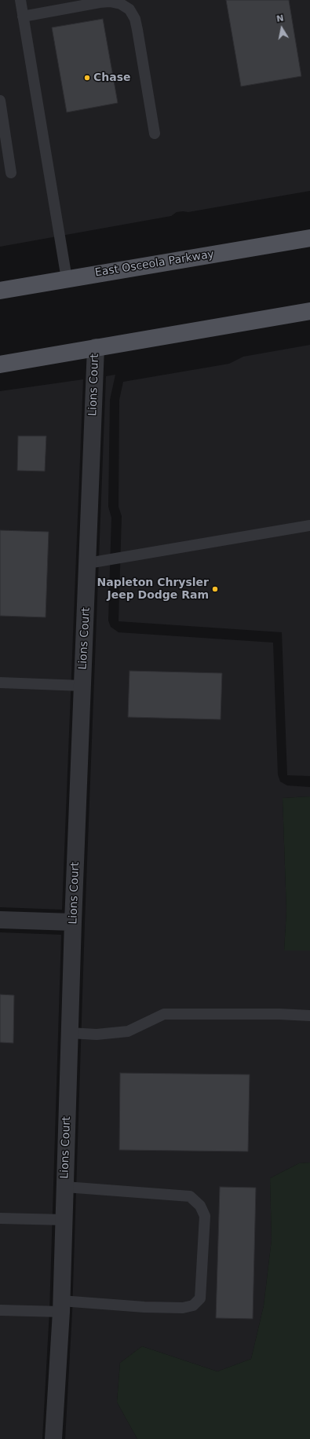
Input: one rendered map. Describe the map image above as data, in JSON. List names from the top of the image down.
{
  "streets": {
    "main road": ["East Osceola Parkway"],
    "street": ["Lions Court"]
  },
  "places": ["Chase", "Napleton Chrysler Jeep Dodge Ram"],
  "north": "top"
}
